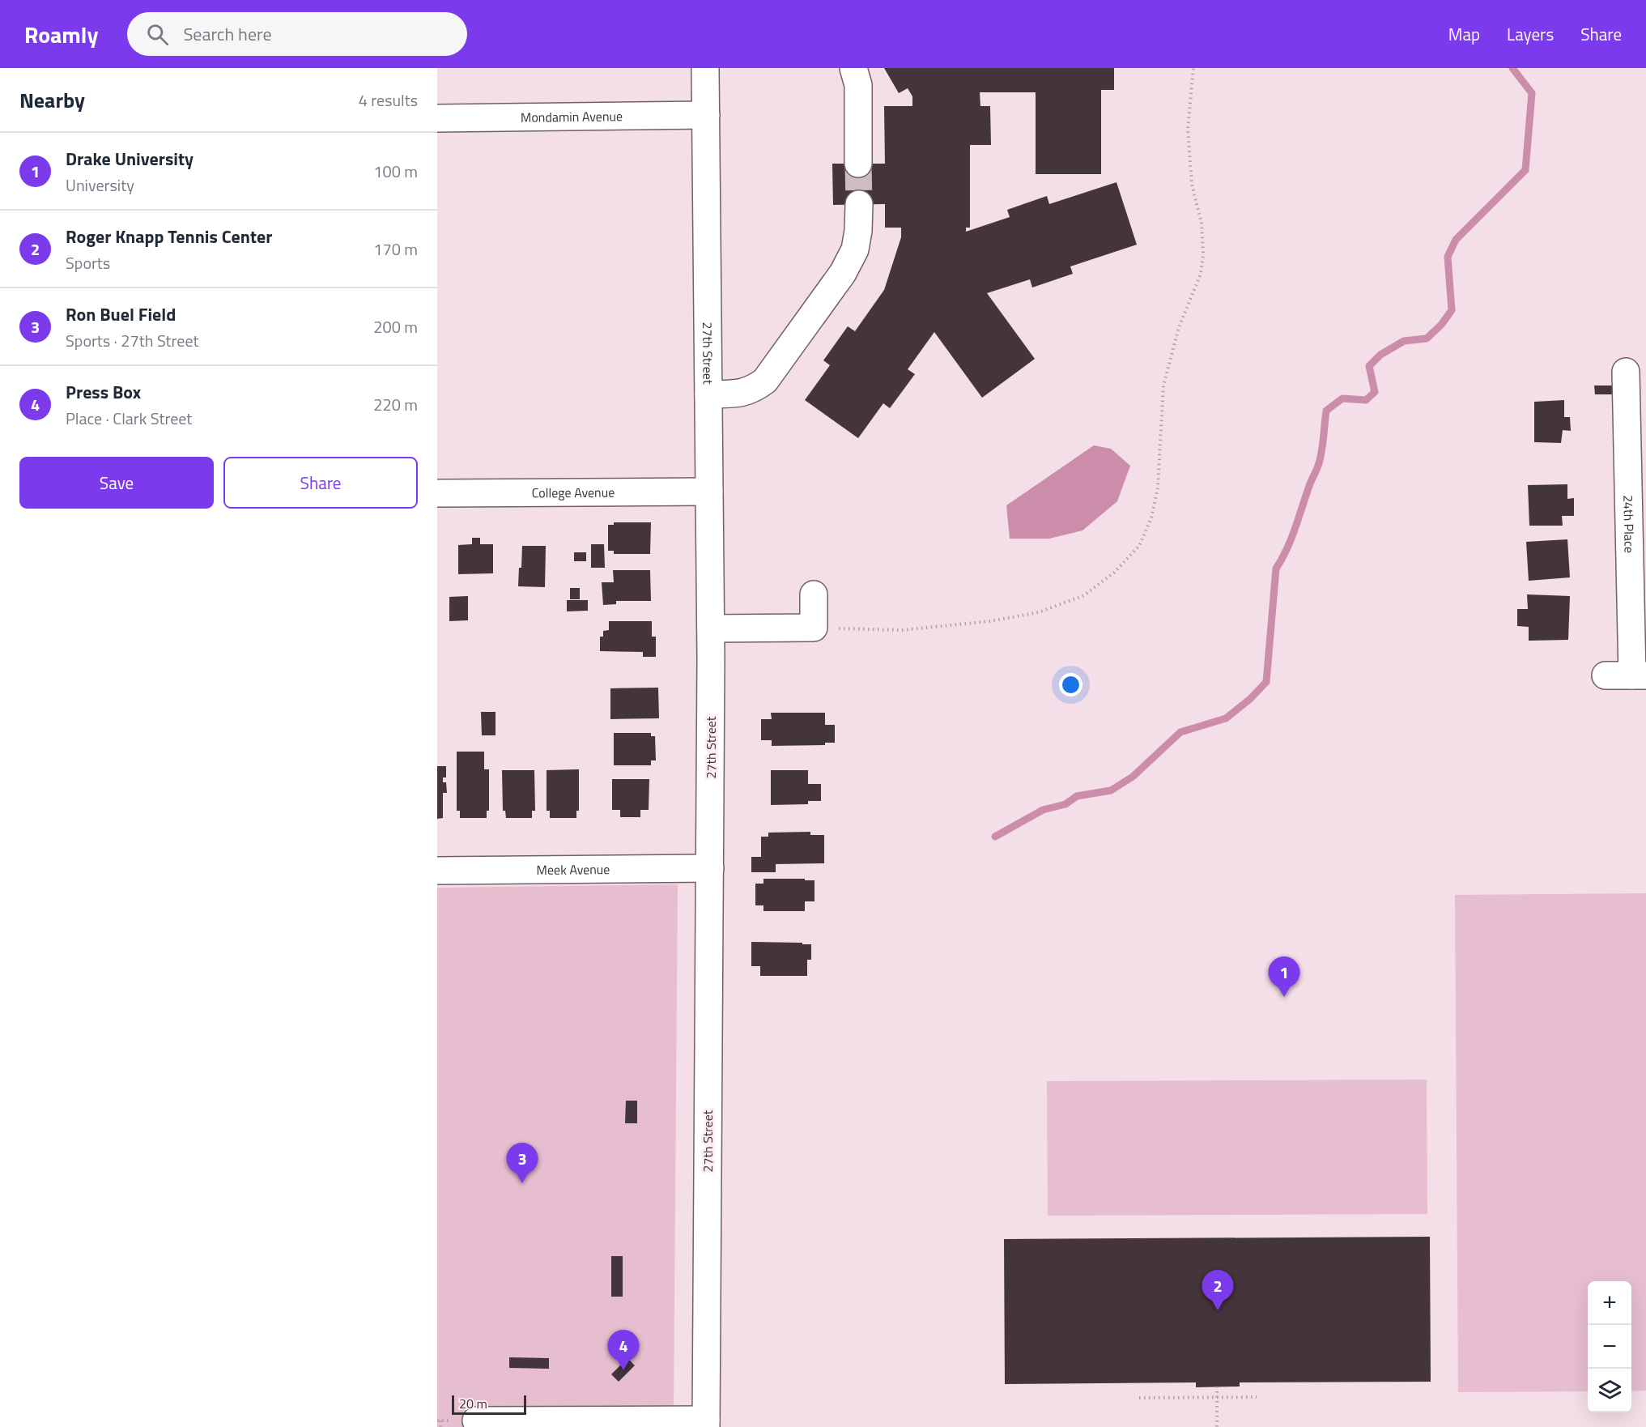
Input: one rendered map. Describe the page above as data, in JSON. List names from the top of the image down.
{
  "streets": {
    "street": [
      "Mondamin Avenue",
      "27th Street",
      "College Avenue",
      "24th Place",
      "Meek Avenue"
    ]
  },
  "crossings": [
    ["Mondamin Avenue", "27th Street"],
    ["27th Street", "College Avenue"],
    ["27th Street", "Meek Avenue"]
  ],
  "scale_bar": "20 m",
  "page": {
    "header": "Roamly",
    "search": "Search here",
    "nav": ["Map", "Layers", "Share"],
    "heading": ["Nearby", "4 results"],
    "list": [
      {
        "mark": "1",
        "name": "Drake University",
        "note": "University",
        "value": "100 m"
      },
      {
        "mark": "2",
        "name": "Roger Knapp Tennis Center",
        "note": "Sports",
        "value": "170 m"
      },
      {
        "mark": "3",
        "name": "Ron Buel Field",
        "note": "Sports · 27th Street",
        "value": "200 m"
      },
      {
        "mark": "4",
        "name": "Press Box",
        "note": "Place · Clark Street",
        "value": "220 m"
      }
    ],
    "buttons": ["Save", "Share"],
    "pins": [
      "1",
      "3",
      "2",
      "4"
    ],
    "map_buttons": ["+", "−"],
    "scale": "20 m"
  }
}
